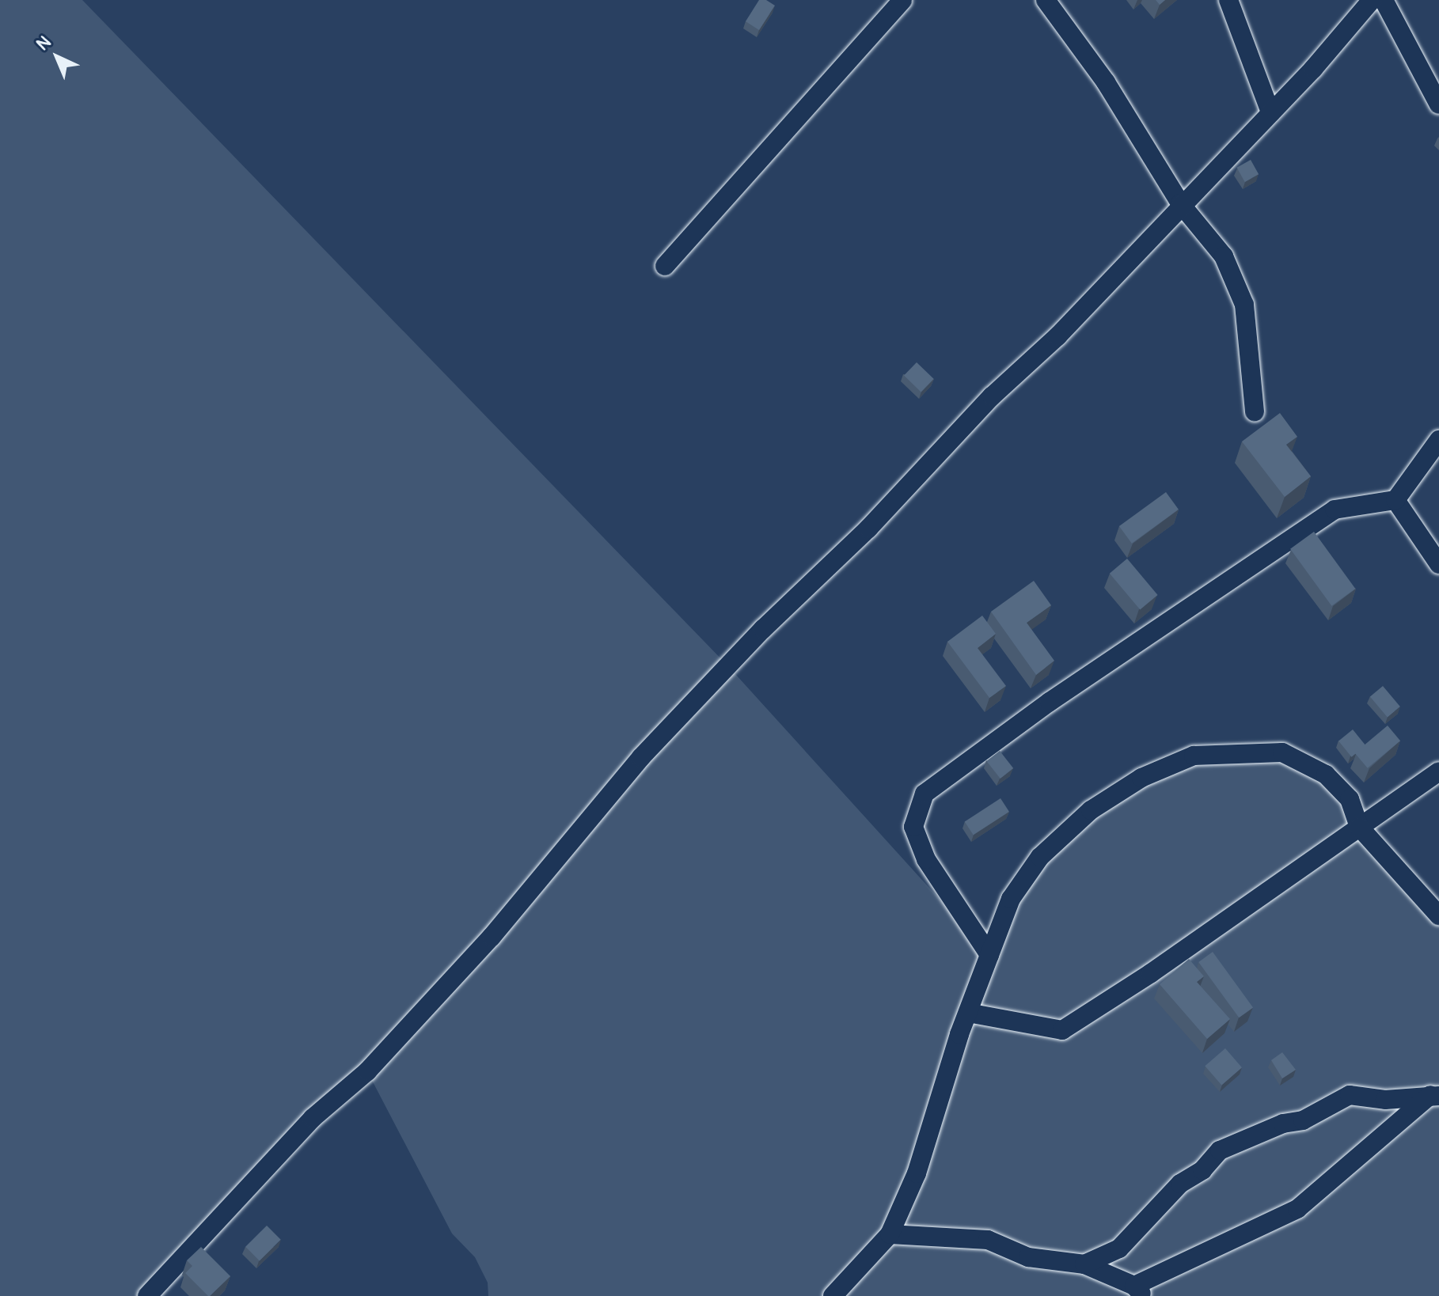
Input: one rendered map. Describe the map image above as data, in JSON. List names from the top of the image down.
{
  "north": "top left"
}
